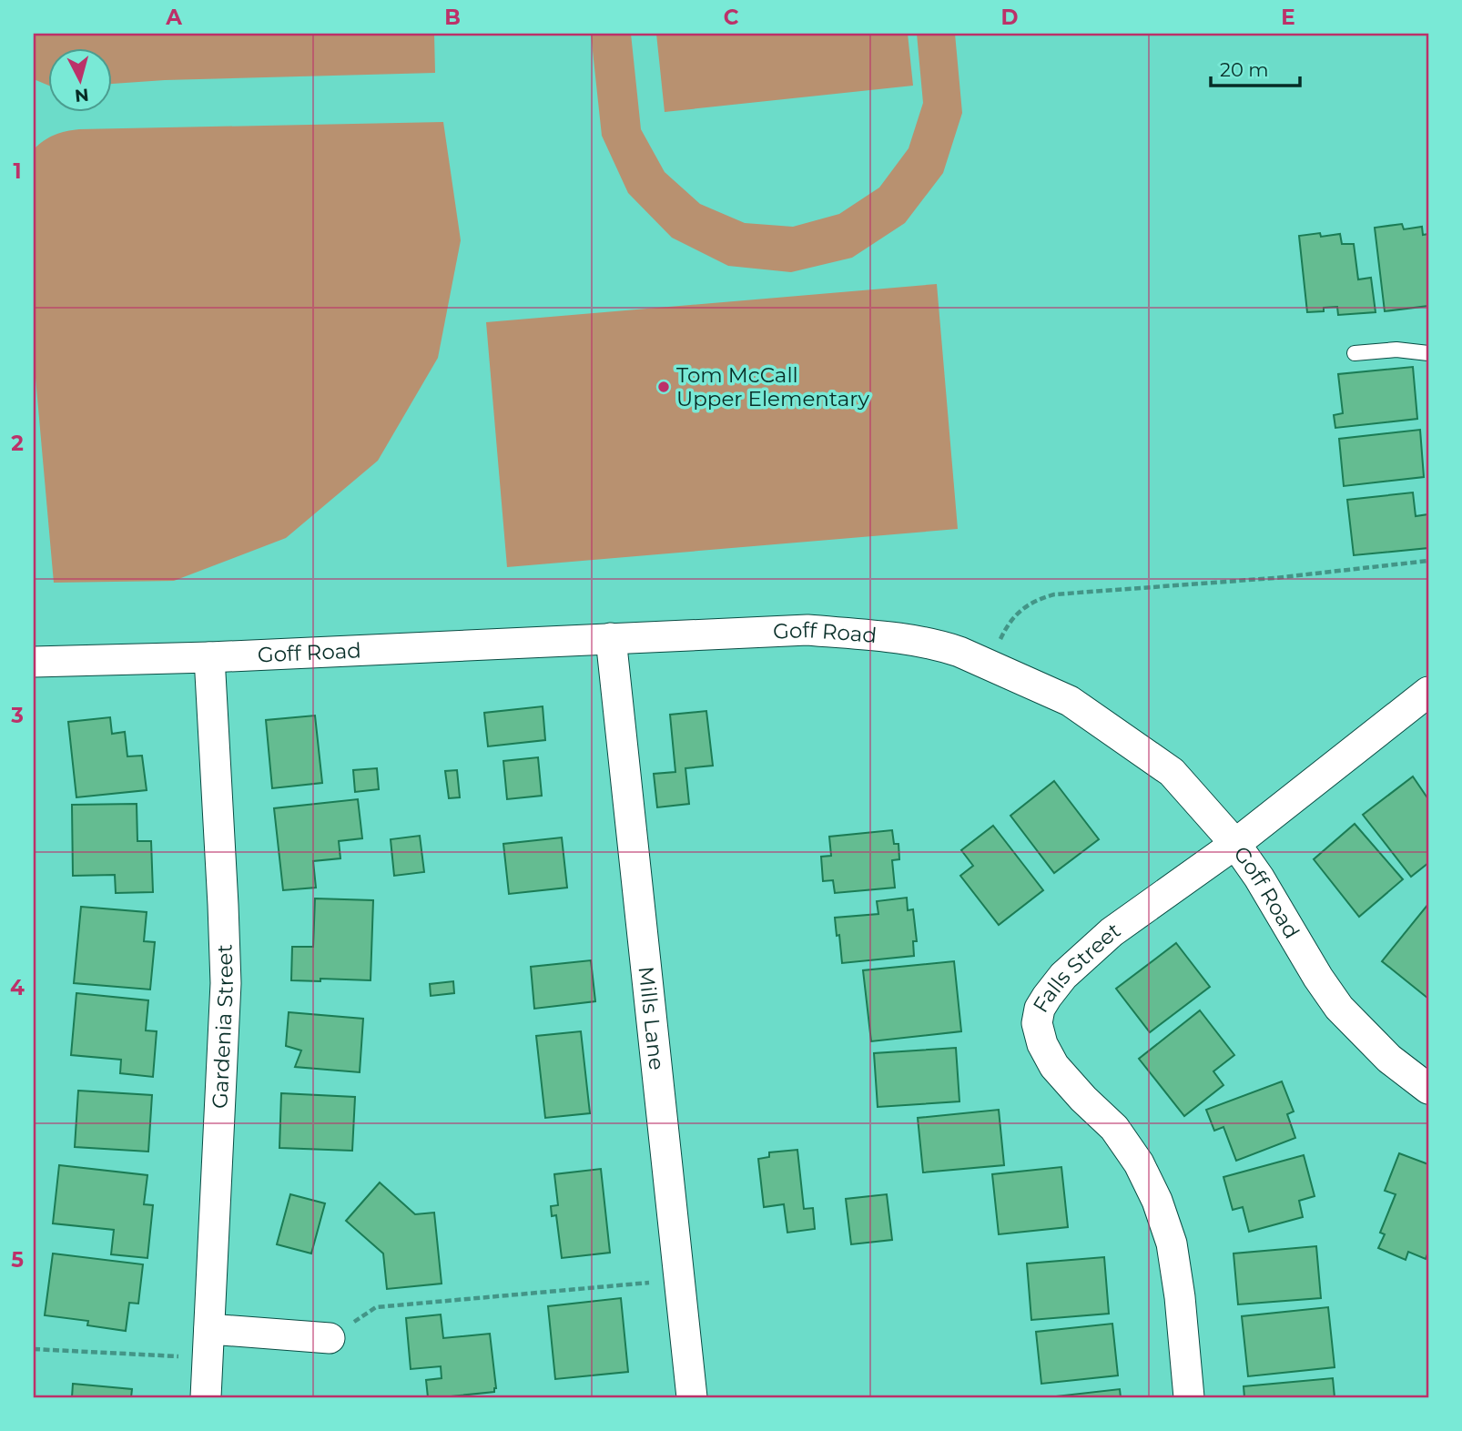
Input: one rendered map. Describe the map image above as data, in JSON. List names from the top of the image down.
{
  "streets": {
    "street": [
      "Goff Road",
      "Falls Street",
      "Mills Lane",
      "Gardenia Street"
    ]
  },
  "crossings": [
    ["Goff Road", "Falls Street"],
    ["Goff Road", "Mills Lane"],
    ["Goff Road", "Gardenia Street"]
  ],
  "places": ["Tom McCall Upper Elementary"],
  "scale_bar": "20 m",
  "north": "bottom",
  "grid": {
    "columns": [
      "A",
      "B",
      "C",
      "D",
      "E"
    ],
    "rows": [
      "1",
      "2",
      "3",
      "4",
      "5"
    ]
  }
}
